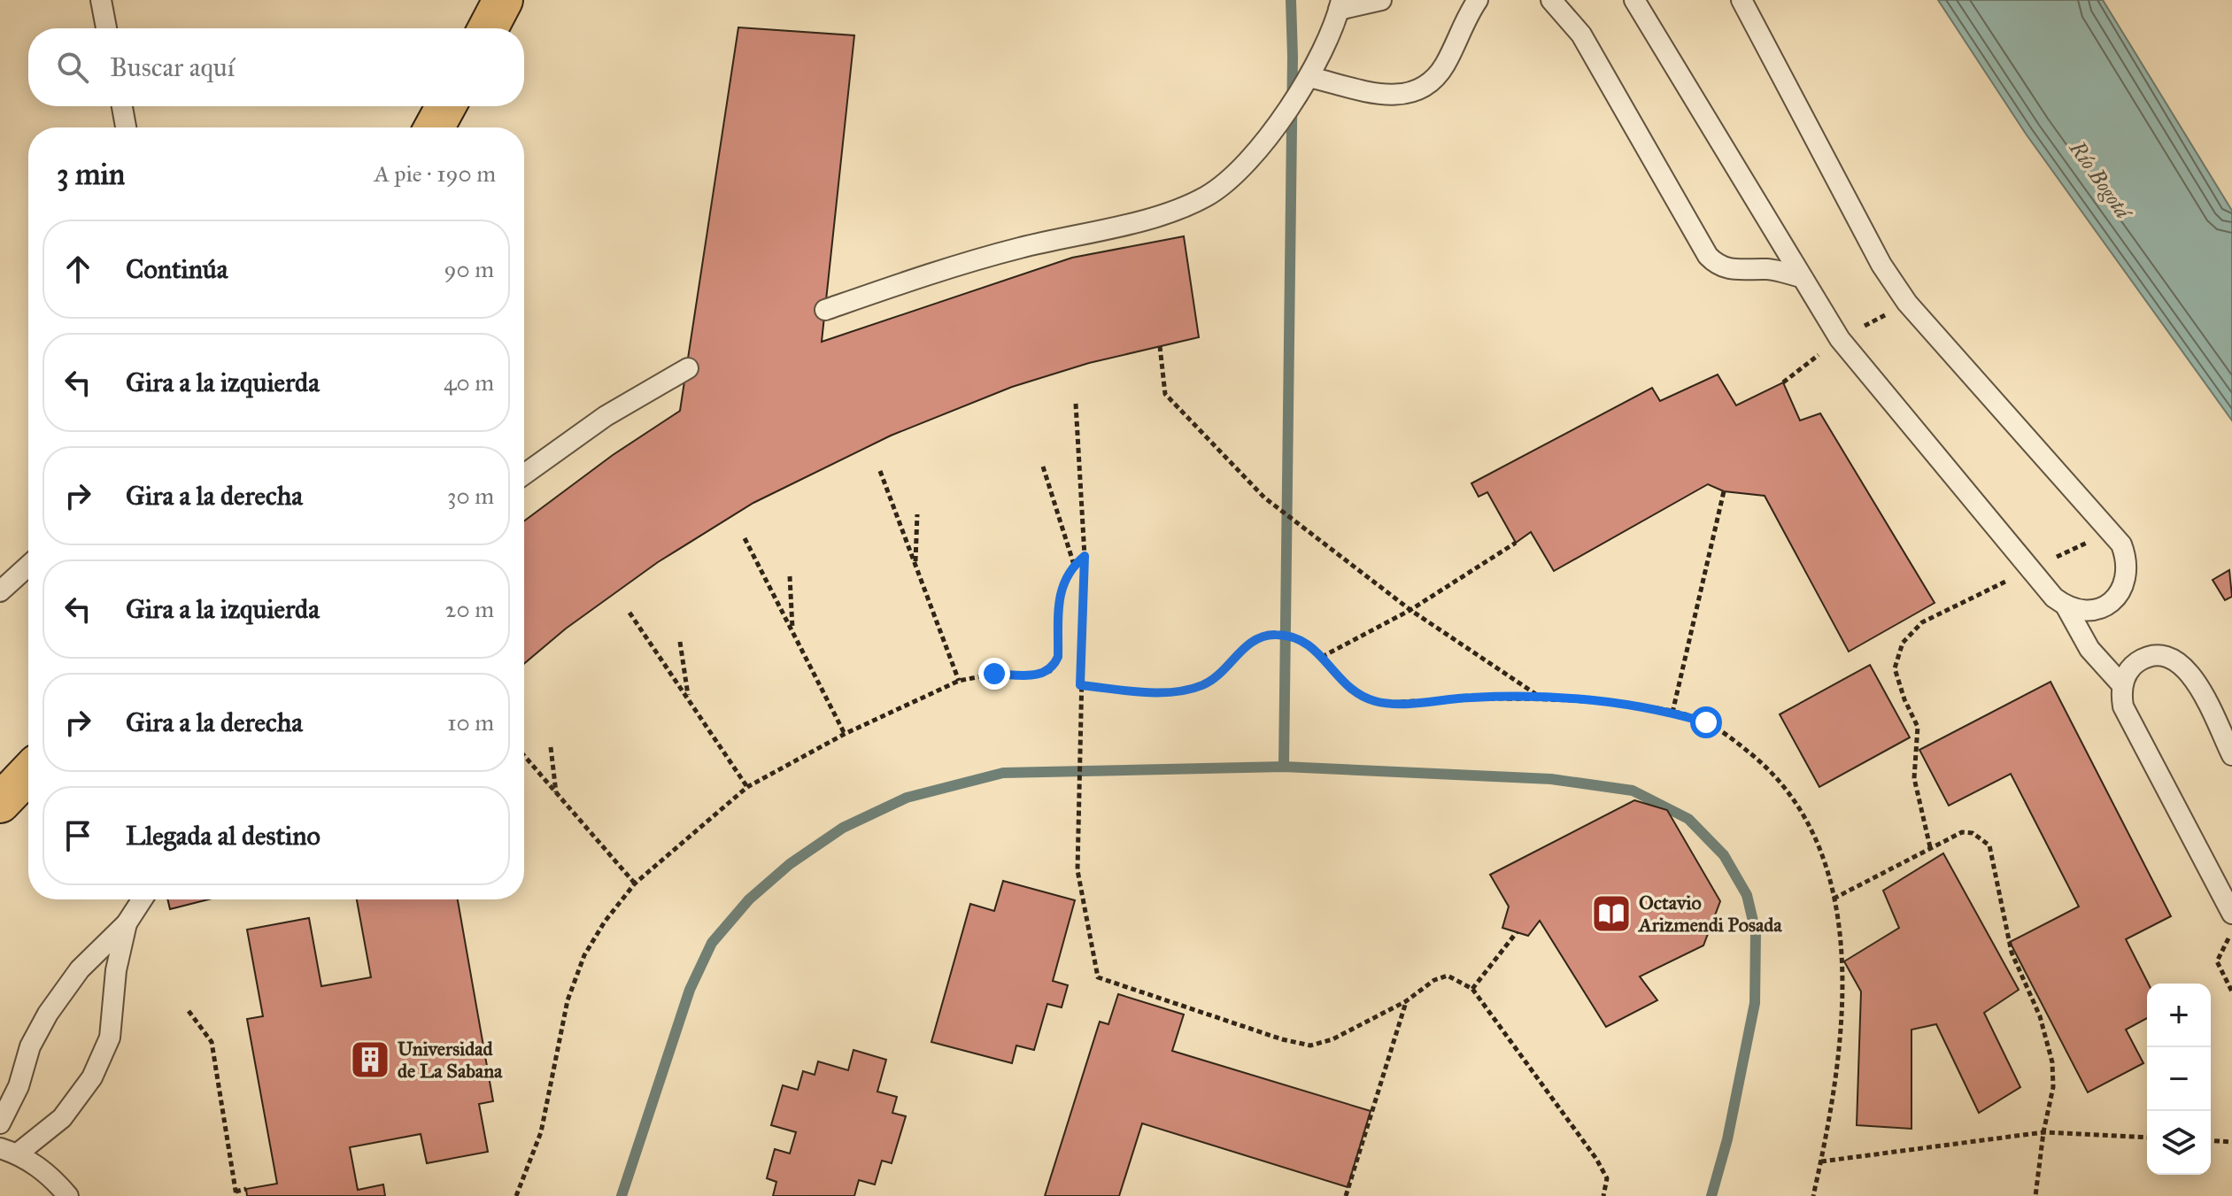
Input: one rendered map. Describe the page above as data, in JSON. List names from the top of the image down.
{
  "water": ["Río Bogotá"],
  "places": {
    "library": ["Octavio Arizmendi Posada"],
    "building": ["Universidad de La Sabana"]
  },
  "page": {
    "search": "Buscar aquí",
    "heading": ["3 min", "A pie · 190 m"],
    "list": [
      ["Continúa", "90 m"],
      ["Gira a la izquierda", "40 m"],
      ["Gira a la derecha", "30 m"],
      ["Gira a la izquierda", "20 m"],
      ["Gira a la derecha", "10 m"],
      "Llegada al destino"
    ],
    "map_buttons": ["+", "−"]
  }
}
